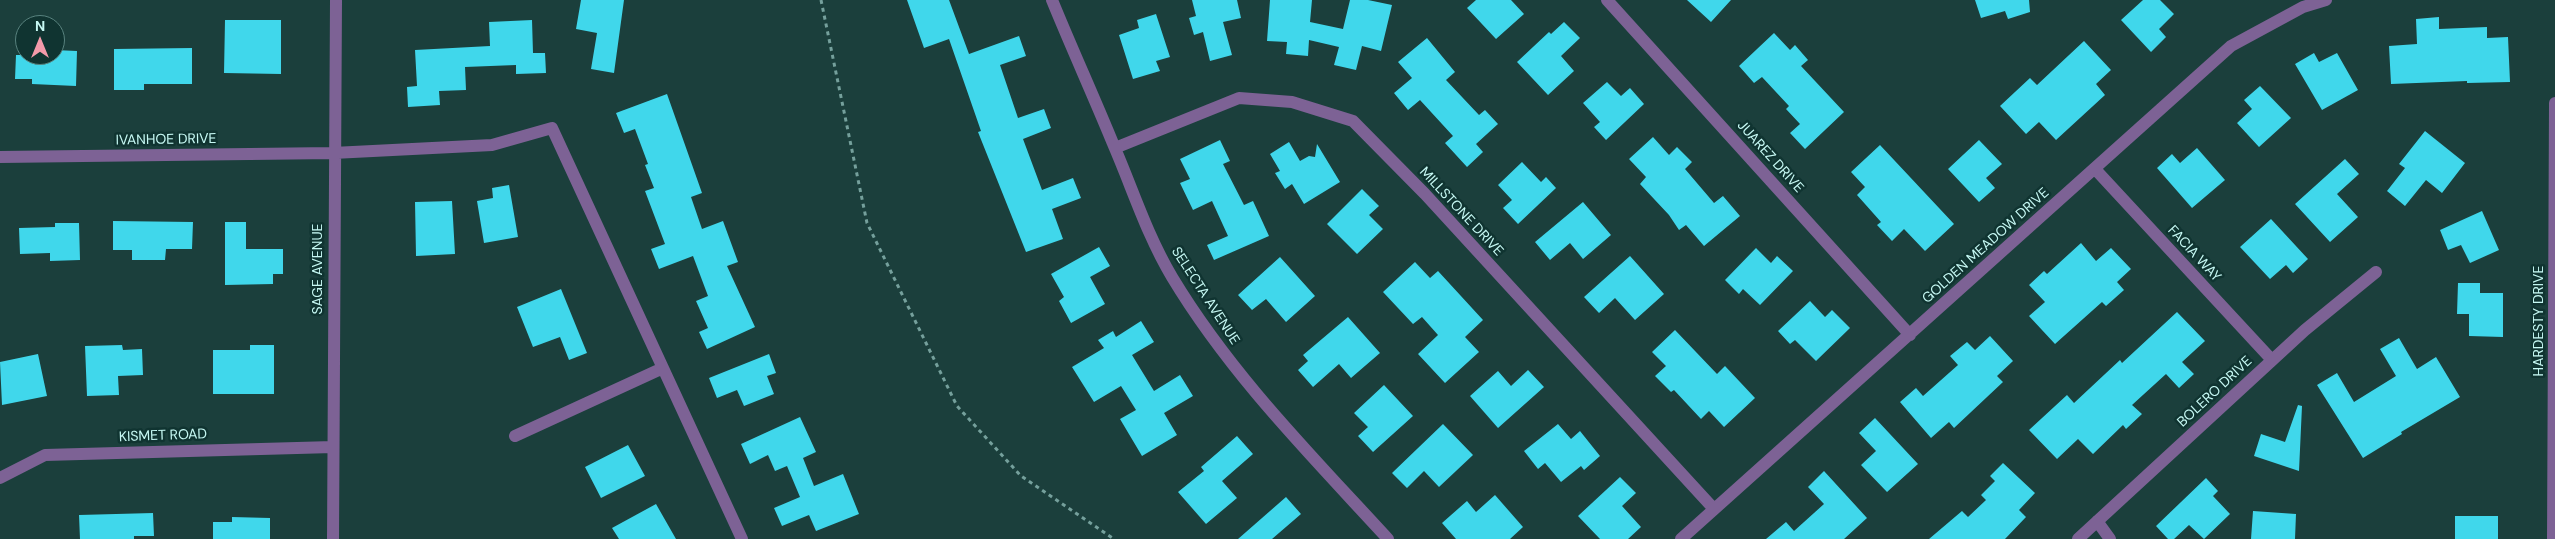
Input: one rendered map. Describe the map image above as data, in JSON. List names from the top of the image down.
{
  "streets": {
    "street": [
      "IVANHOE DRIVE",
      "JUAREZ DRIVE",
      "MILLSTONE DRIVE",
      "GOLDEN MEADOW DRIVE",
      "FACIA WAY",
      "SAGE AVENUE",
      "SELECTA AVENUE",
      "HARDESTY DRIVE",
      "BOLERO DRIVE",
      "KISMET ROAD"
    ]
  },
  "crossings": [
    ["IVANHOE DRIVE", "SAGE AVENUE"],
    ["JUAREZ DRIVE", "GOLDEN MEADOW DRIVE"],
    ["MILLSTONE DRIVE", "GOLDEN MEADOW DRIVE"],
    ["MILLSTONE DRIVE", "SELECTA AVENUE"],
    ["GOLDEN MEADOW DRIVE", "FACIA WAY"],
    ["FACIA WAY", "BOLERO DRIVE"],
    ["SAGE AVENUE", "KISMET ROAD"]
  ],
  "north": "top"
}
